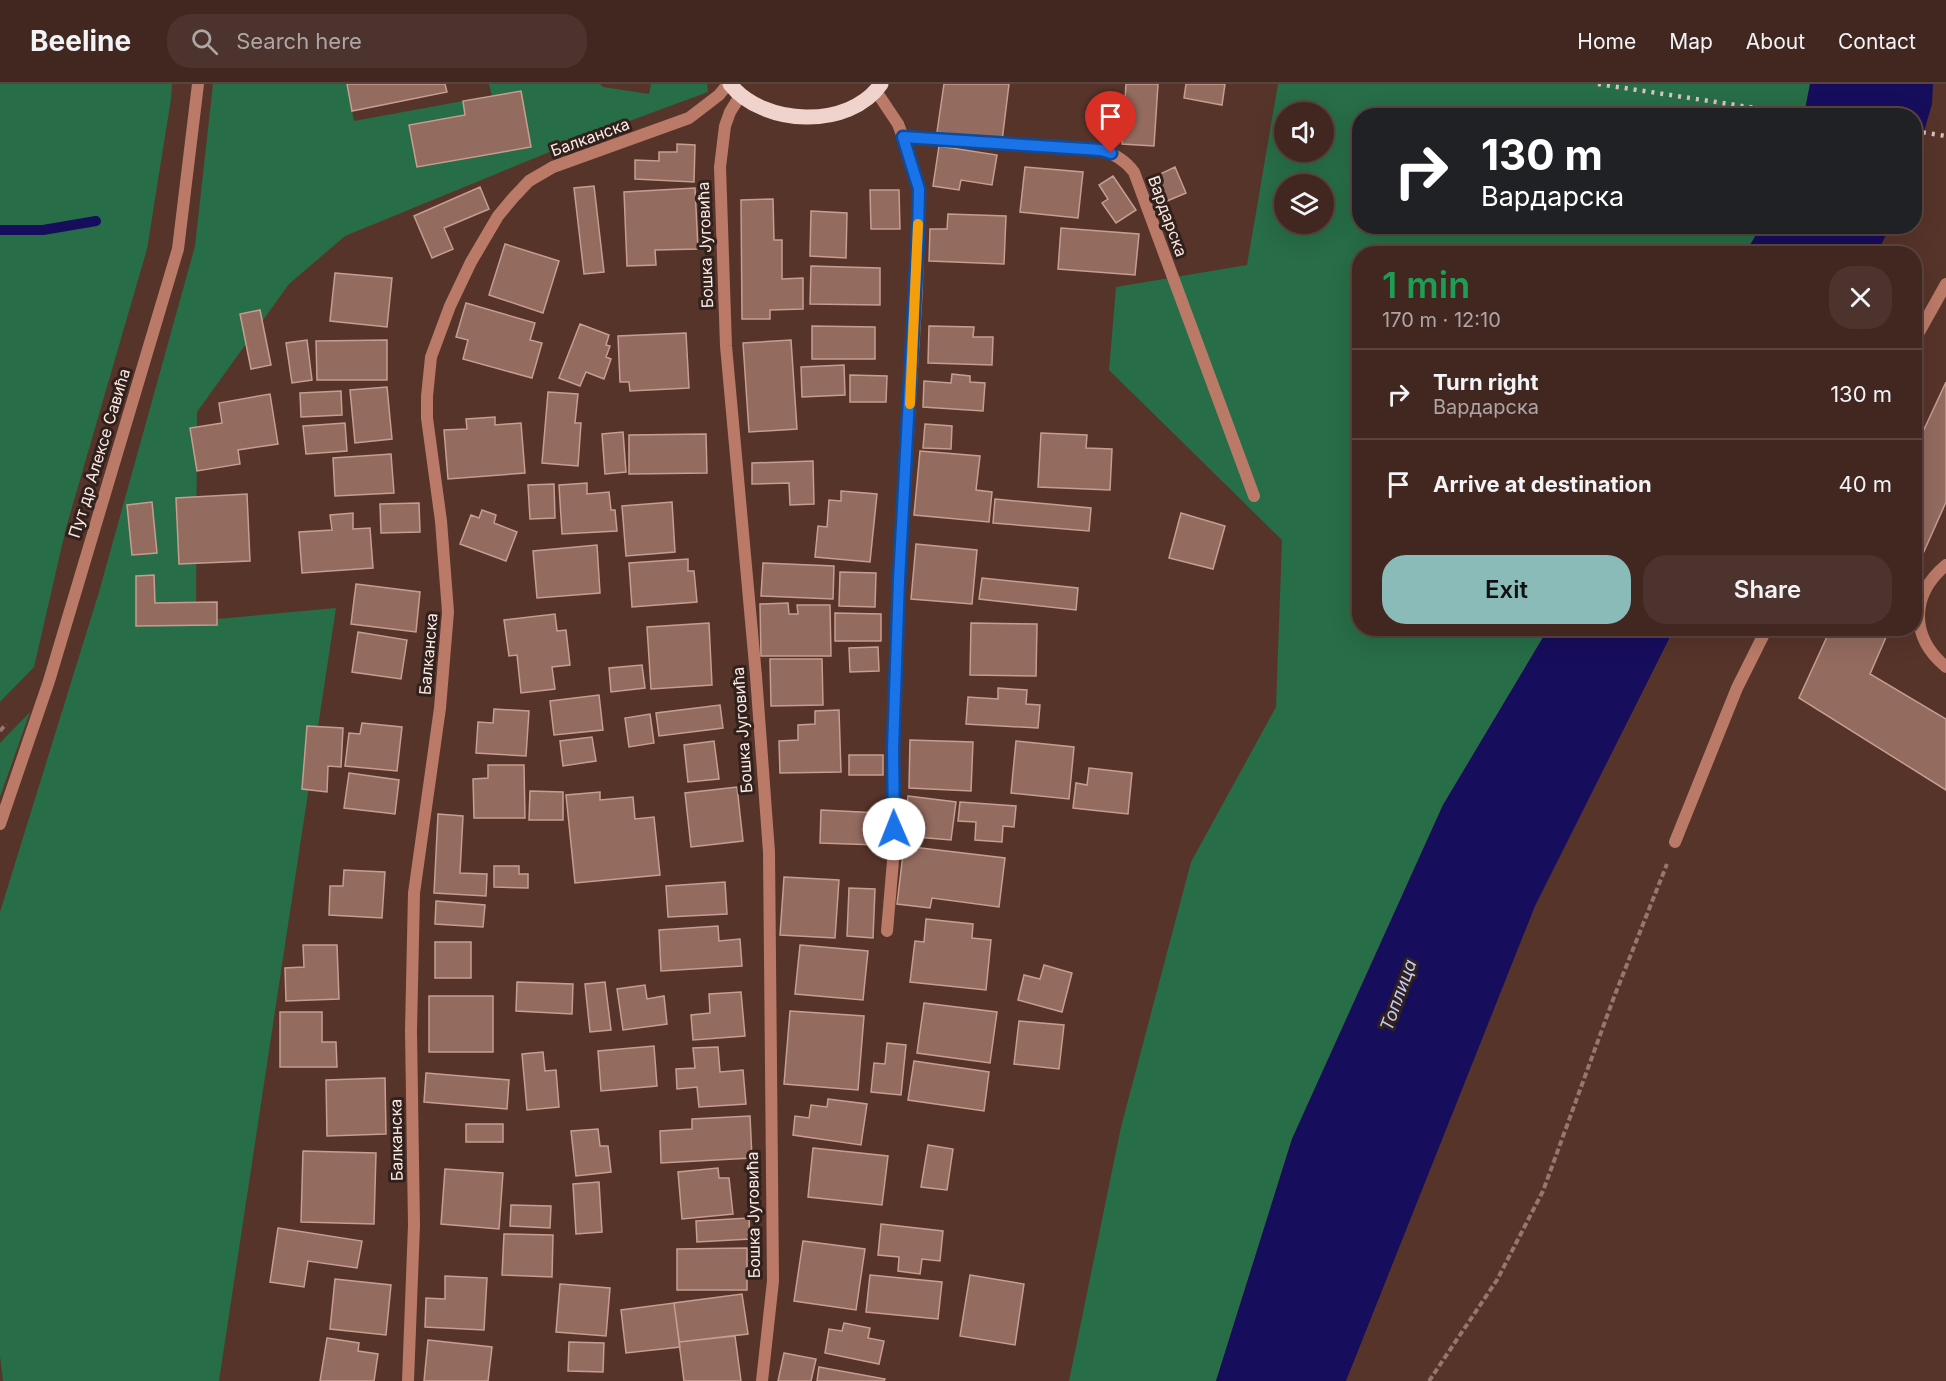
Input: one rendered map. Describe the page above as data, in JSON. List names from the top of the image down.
{
  "streets": {
    "street": [
      "Балканска",
      "Вардарска",
      "Бошка Југовића",
      "Пут др Алексе Савића"
    ]
  },
  "crossings": [
    ["Балканска", "Бошка Југовића"]
  ],
  "water": ["Топлица"],
  "page": {
    "header": "Beeline",
    "search": "Search here",
    "nav": [
      "Home",
      "Map",
      "About",
      "Contact"
    ],
    "turn": ["130 m", "Вардарска"],
    "heading": ["1 min", "170 m · 12:10"],
    "list": [
      {
        "name": "Turn right",
        "note": "Вардарска",
        "value": "130 m"
      },
      {
        "name": "Arrive at destination",
        "value": "40 m"
      }
    ],
    "buttons": ["Exit", "Share"]
  }
}
